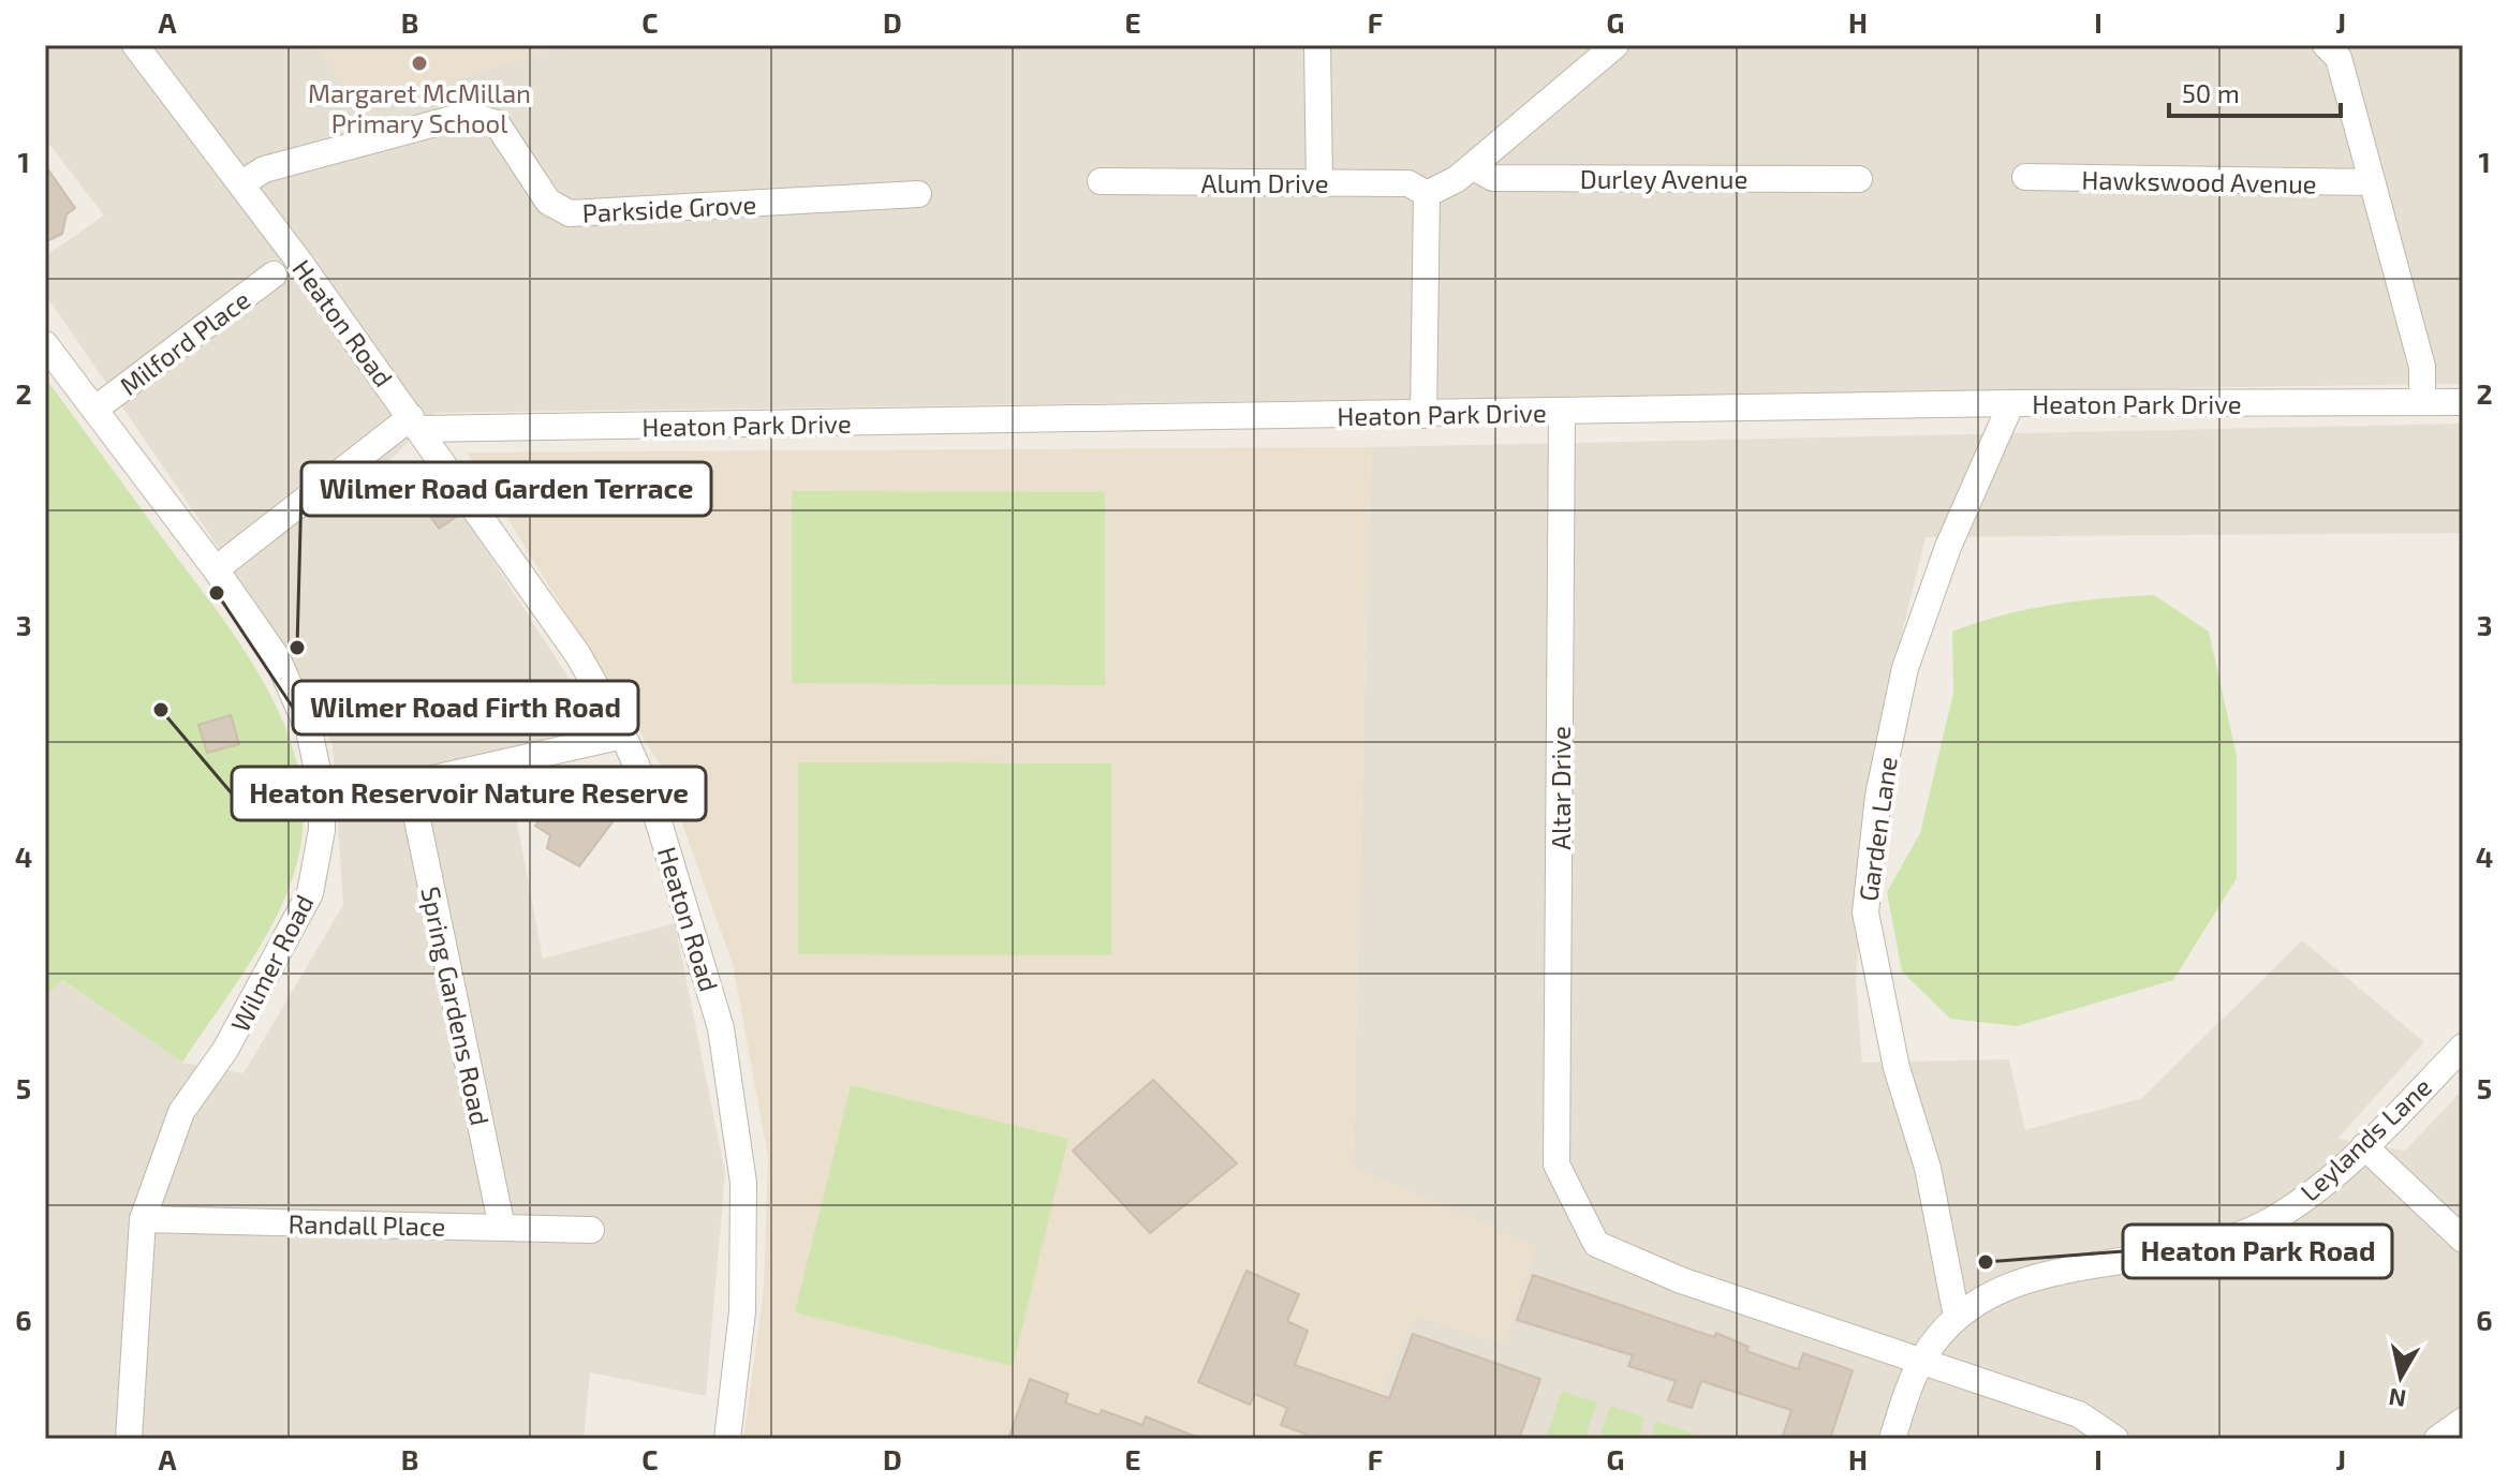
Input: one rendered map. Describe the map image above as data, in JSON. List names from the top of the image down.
{
  "streets": {
    "street": [
      "Durley Avenue",
      "Hawkswood Avenue",
      "Alum Drive",
      "Parkside Grove",
      "Heaton Road",
      "Milford Place",
      "Heaton Park Drive",
      "Altar Drive",
      "Garden Lane",
      "Wilmer Road",
      "Spring Gardens Road",
      "Leylands Lane",
      "Randall Place"
    ]
  },
  "crossings": [
    ["Parkside Grove", "Heaton Road"],
    ["Heaton Road", "Heaton Park Drive"],
    ["Milford Place", "Wilmer Road"],
    ["Heaton Park Drive", "Altar Drive"],
    ["Heaton Park Drive", "Garden Lane"],
    ["Altar Drive", "Leylands Lane"],
    ["Garden Lane", "Leylands Lane"],
    ["Wilmer Road", "Randall Place"],
    ["Spring Gardens Road", "Randall Place"]
  ],
  "places": [
    "Margaret McMillan Primary School",
    "Wilmer Road Firth Road",
    "Wilmer Road Garden Terrace",
    "Heaton Reservoir Nature Reserve",
    "Heaton Park Road"
  ],
  "scale_bar": "50 m",
  "north": "bottom",
  "grid": {
    "columns": [
      "A",
      "B",
      "C",
      "D",
      "E",
      "F",
      "G",
      "H",
      "I",
      "J"
    ],
    "rows": [
      "1",
      "2",
      "3",
      "4",
      "5",
      "6"
    ]
  }
}
